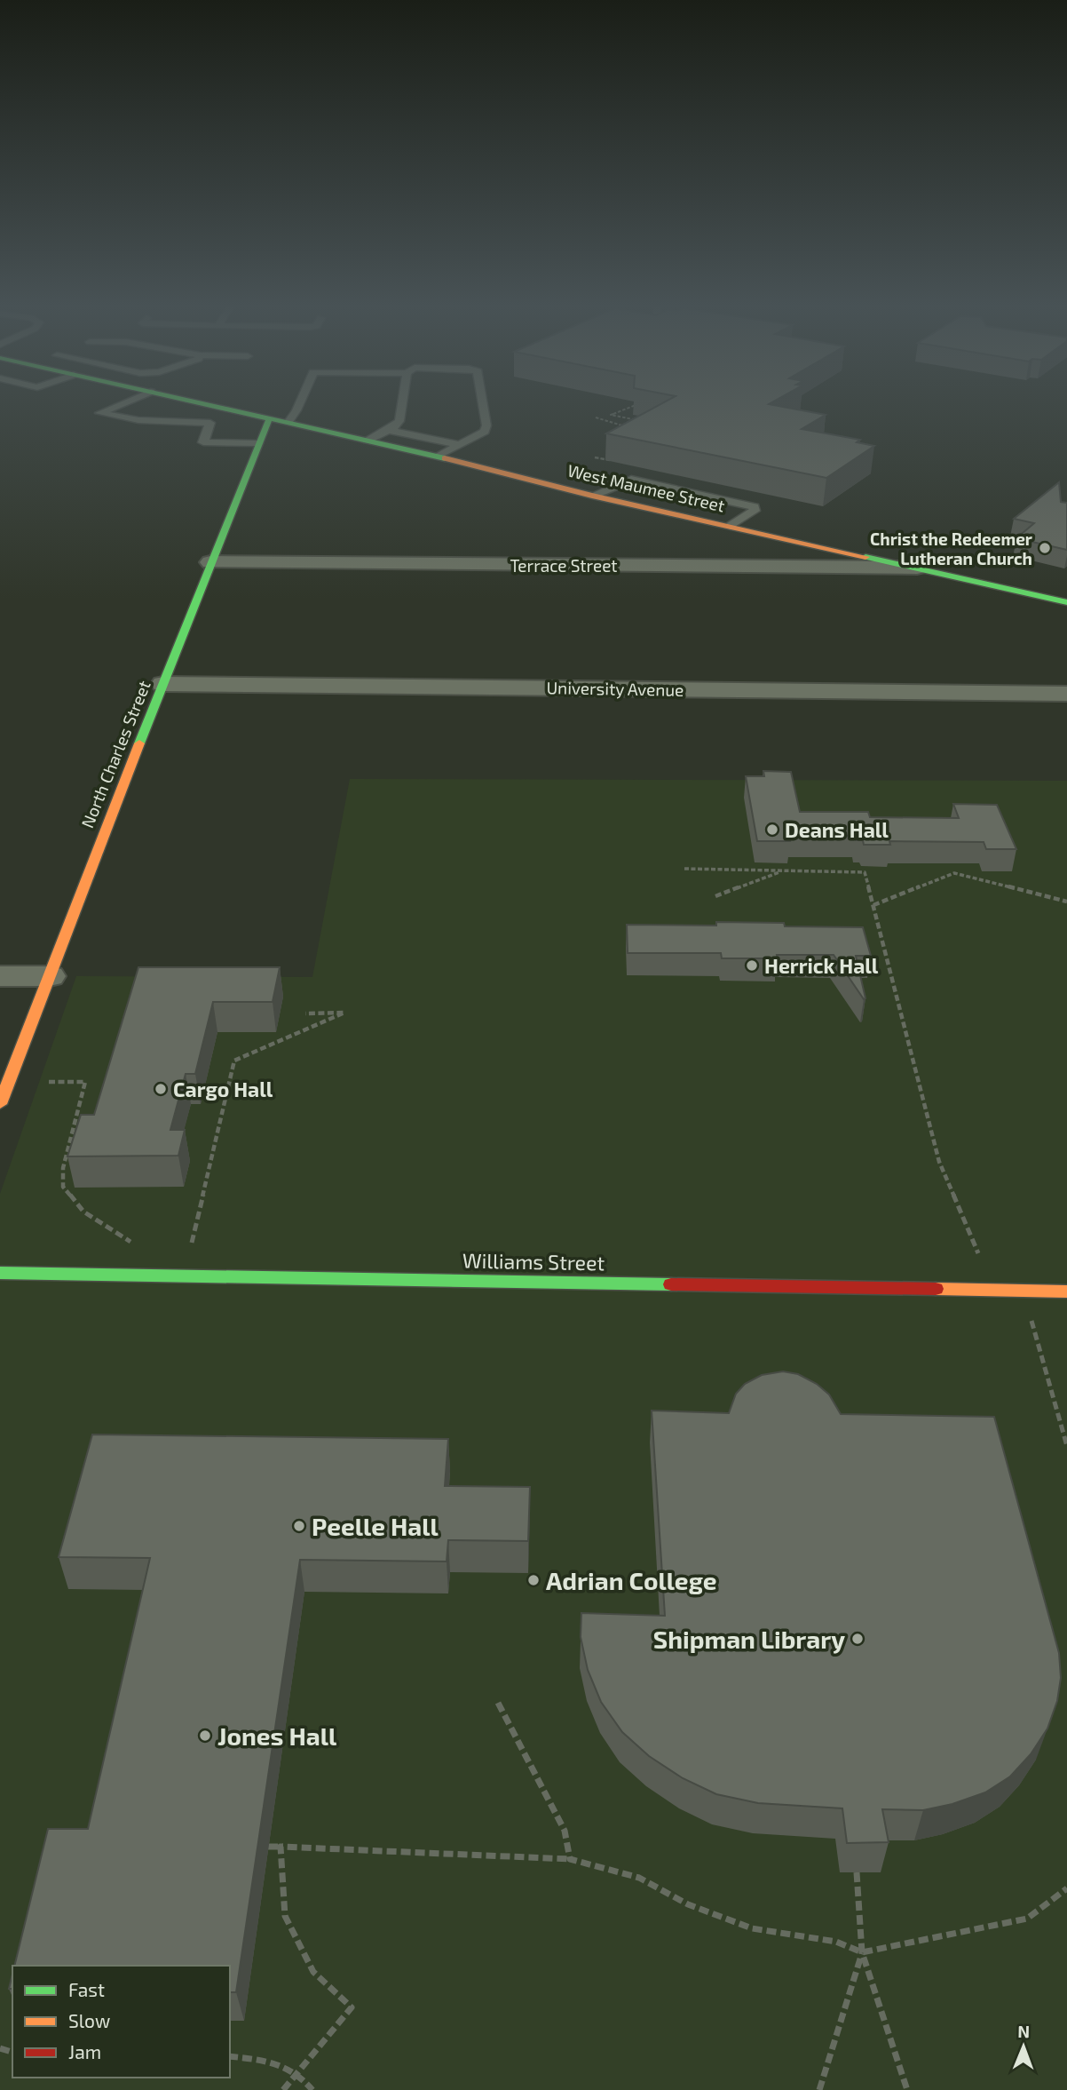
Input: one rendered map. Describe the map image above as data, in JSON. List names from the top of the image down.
{
  "streets": {
    "street": [
      "West Maumee Street",
      "Terrace Street",
      "University Avenue",
      "North Charles Street",
      "Williams Street"
    ]
  },
  "crossings": [
    ["West Maumee Street", "Terrace Street"],
    ["West Maumee Street", "North Charles Street"],
    ["Terrace Street", "North Charles Street"],
    ["University Avenue", "North Charles Street"]
  ],
  "places": [
    "Christ the Redeemer Lutheran Church",
    "Deans Hall",
    "Herrick Hall",
    "Cargo Hall",
    "Peelle Hall",
    "Adrian College",
    "Shipman Library",
    "Jones Hall"
  ],
  "legend": ["Fast", "Slow", "Jam"],
  "north": "top"
}
